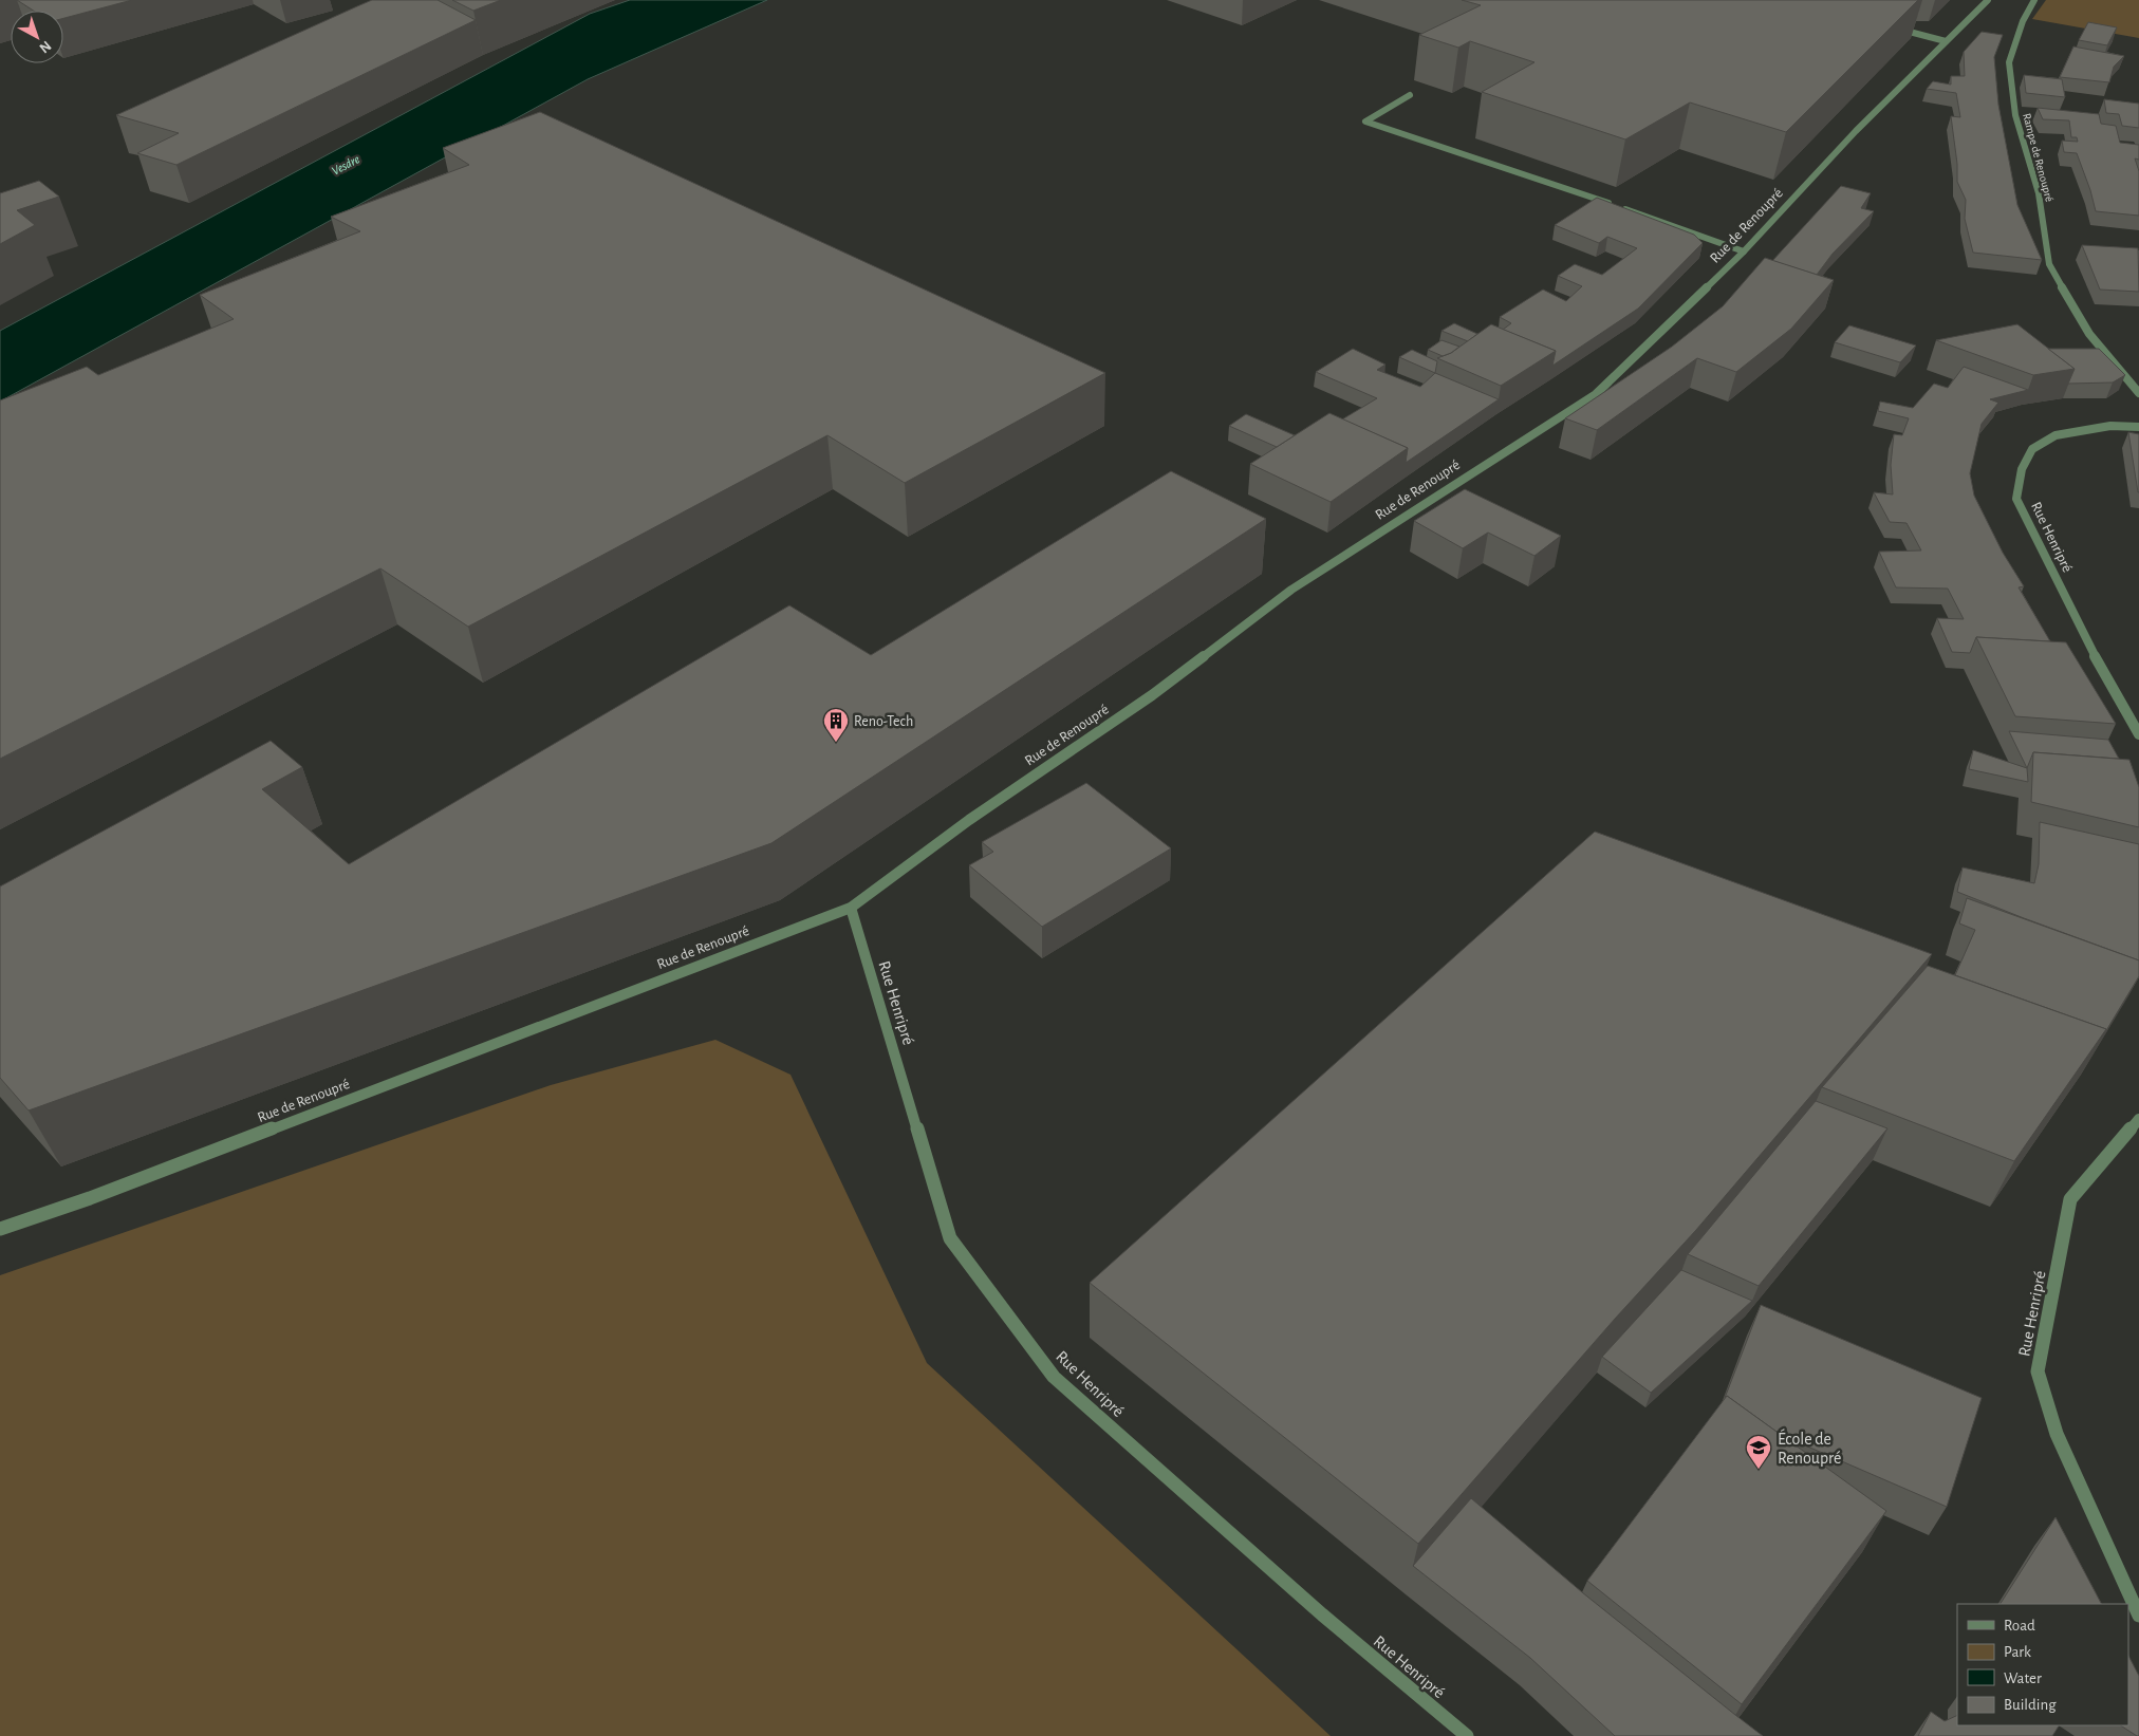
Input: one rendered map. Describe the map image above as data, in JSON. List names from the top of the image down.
{
  "streets": {
    "street": ["Rampe de Renoupré", "Rue de Renoupré", "Rue Henripré"]
  },
  "crossings": [
    ["Rue de Renoupré", "Rue Henripré"]
  ],
  "water": ["Vesdre"],
  "places": {
    "building": ["Reno-Tech"],
    "school or university": ["École de Renoupré"]
  },
  "legend": [
    "Road",
    "Park",
    "Water",
    "Building"
  ],
  "north": "bottom right"
}
